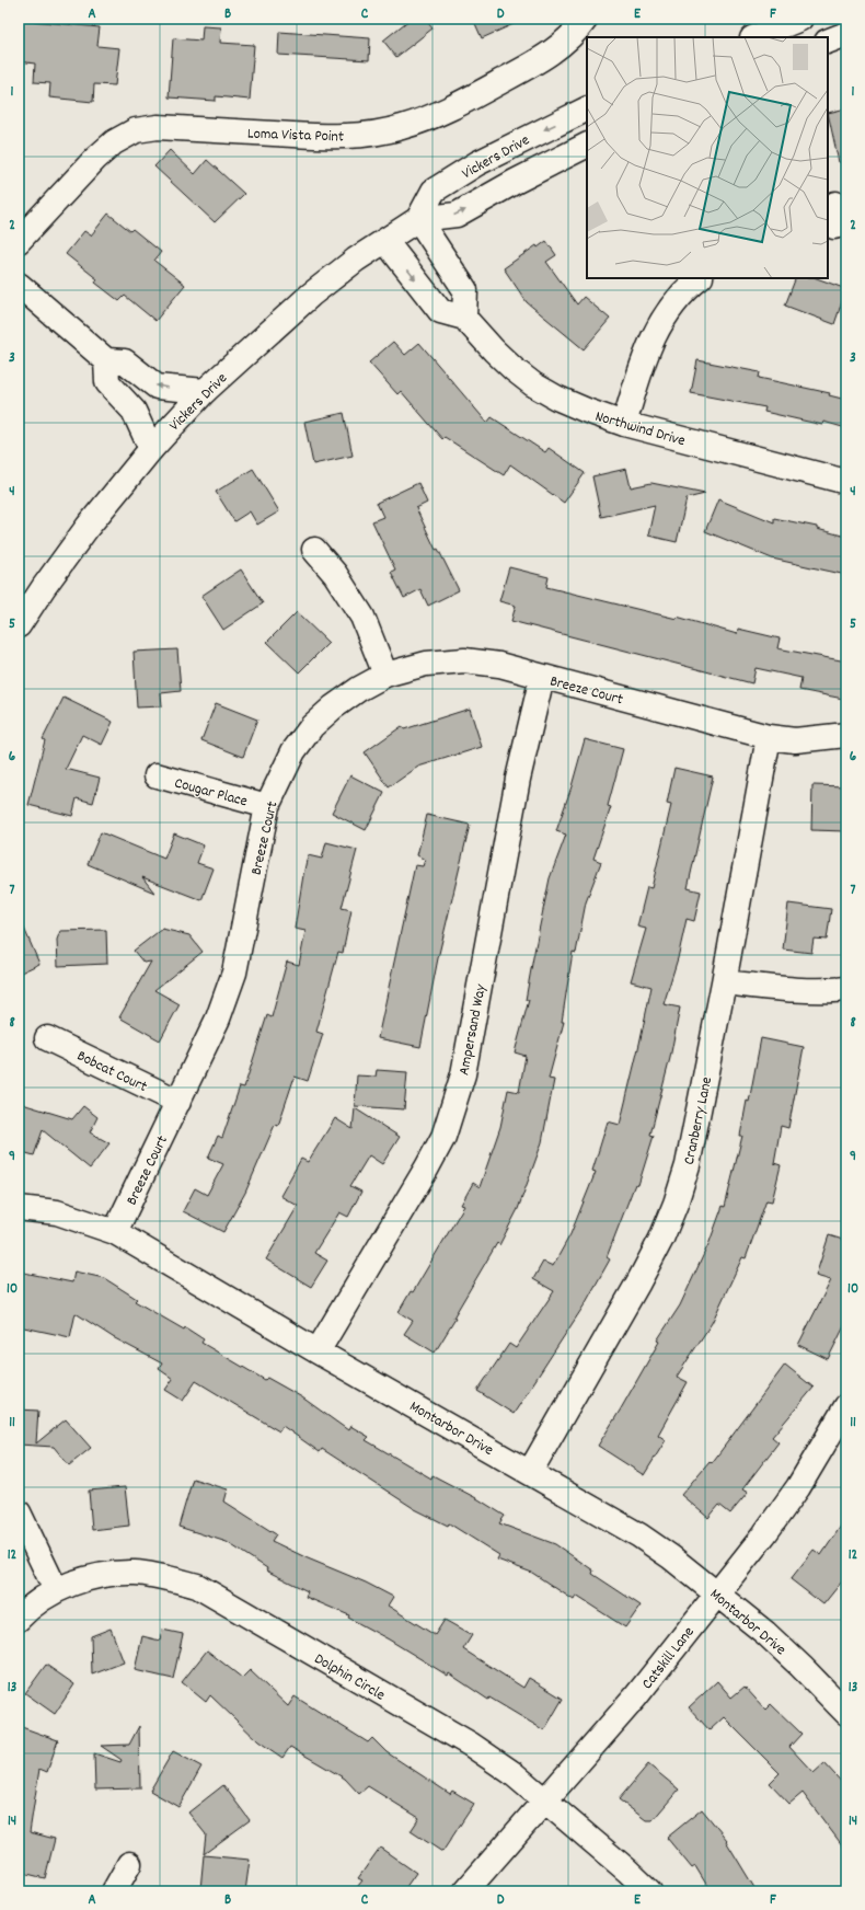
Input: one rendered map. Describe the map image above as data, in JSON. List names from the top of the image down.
{
  "streets": {
    "street": [
      "Loma Vista Point",
      "Vickers Drive",
      "Northwind Drive",
      "Breeze Court",
      "Cougar Place",
      "Ampersand Way",
      "Bobcat Court",
      "Cranberry Lane",
      "Montarbor Drive",
      "Catskill Lane",
      "Dolphin Circle"
    ]
  },
  "crossings": [
    ["Breeze Court", "Cougar Place"],
    ["Breeze Court", "Ampersand Way"],
    ["Breeze Court", "Bobcat Court"],
    ["Breeze Court", "Cranberry Lane"],
    ["Breeze Court", "Montarbor Drive"],
    ["Ampersand Way", "Montarbor Drive"],
    ["Cranberry Lane", "Montarbor Drive"],
    ["Montarbor Drive", "Catskill Lane"],
    ["Catskill Lane", "Dolphin Circle"]
  ],
  "grid": {
    "columns": [
      "A",
      "B",
      "C",
      "D",
      "E",
      "F"
    ],
    "rows": [
      "1",
      "2",
      "3",
      "4",
      "5",
      "6",
      "7",
      "8",
      "9",
      "10",
      "11",
      "12",
      "13",
      "14"
    ]
  }
}
